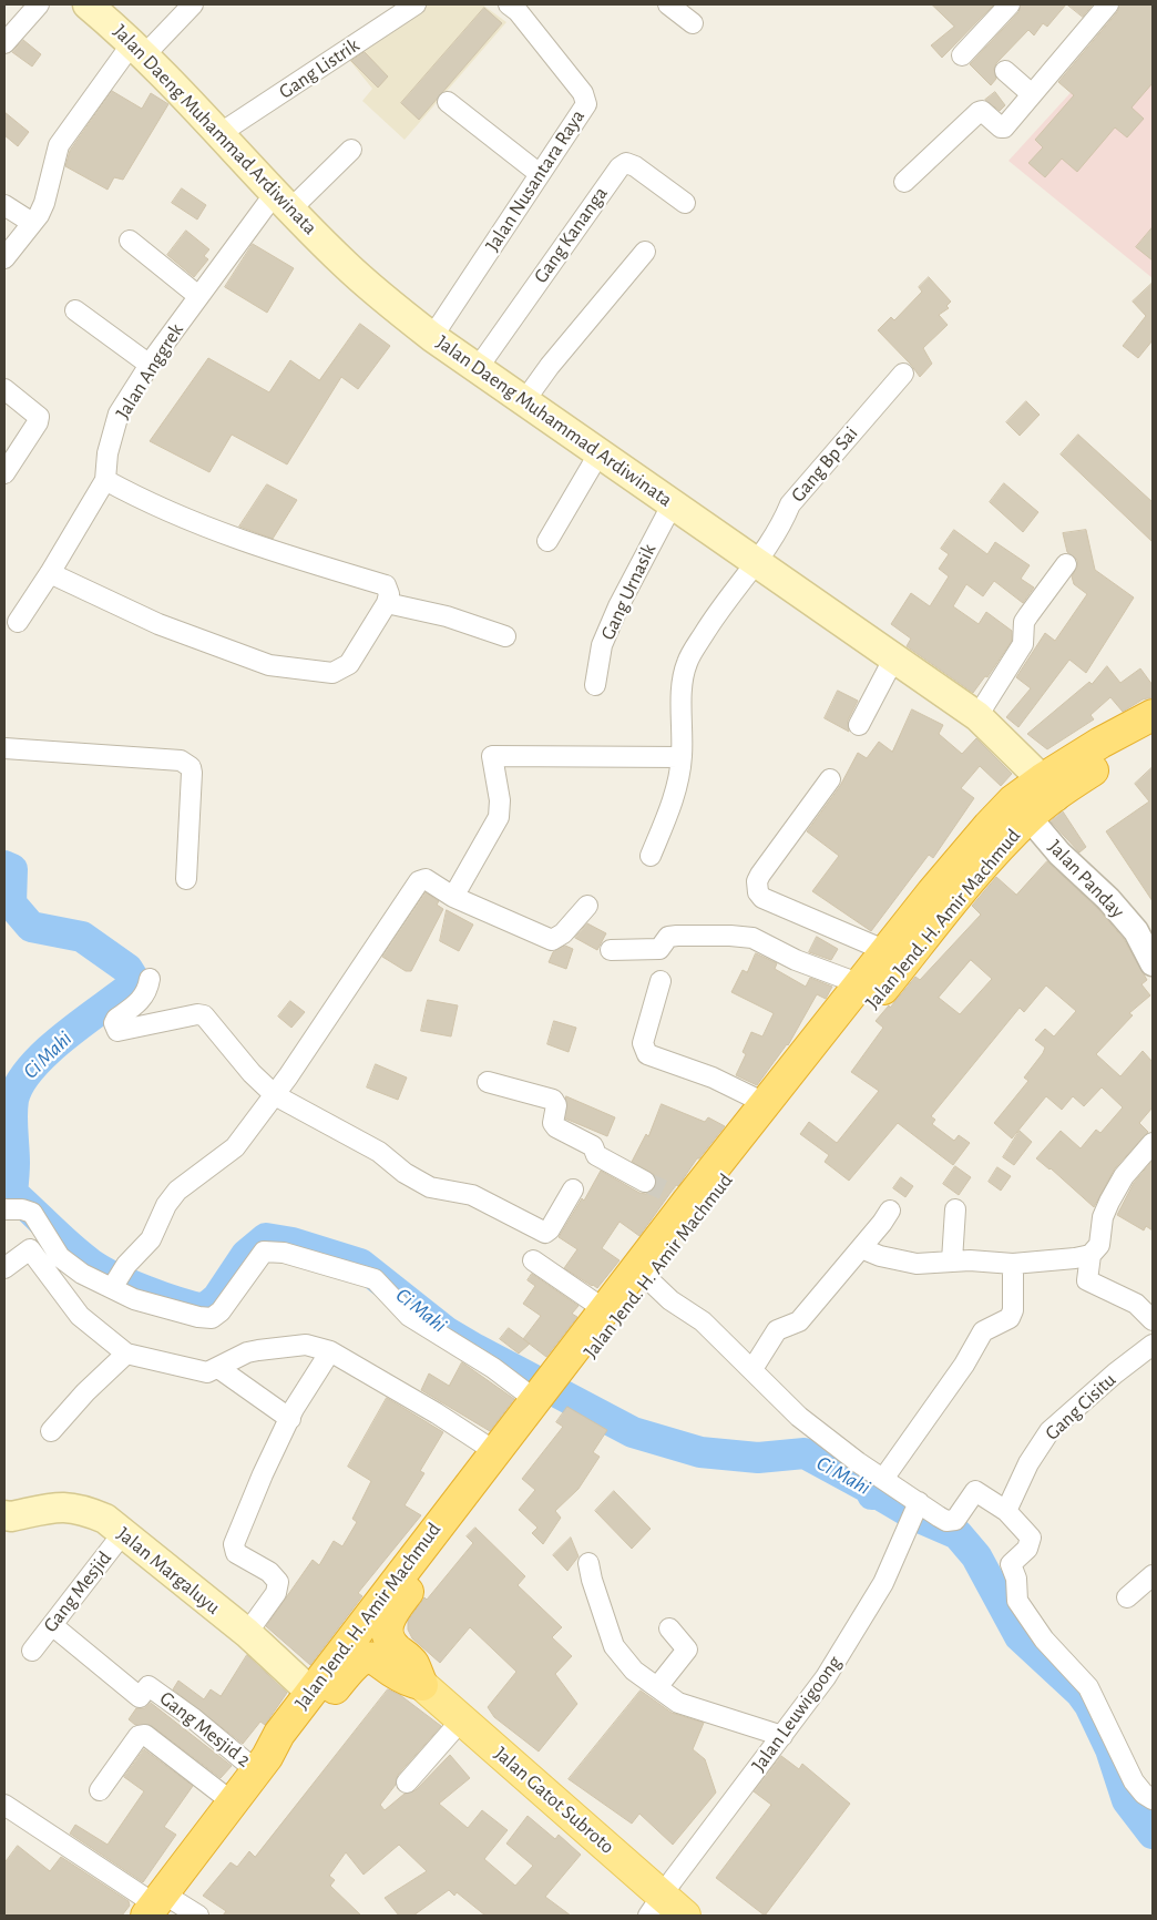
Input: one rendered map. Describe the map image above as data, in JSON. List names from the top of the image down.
{
  "streets": {
    "highway": ["Jalan Jend. H. Amir Machmud"],
    "main road": ["Jalan Daeng Muhammad Ardiwinata", "Jalan Margaluyu", "Jalan Gatot Subroto"],
    "street": [
      "Gang Listrik",
      "Jalan Nusantara Raya",
      "Gang Kananga",
      "Jalan Anggrek",
      "Gang Bp Sai",
      "Gang Urnasik",
      "Jalan Panday",
      "Gang Cisitu",
      "Gang Mesjid",
      "Jalan Leuwigoong",
      "Gang Mesjid 2"
    ]
  },
  "crossings": [
    ["Gang Listrik", "Jalan Daeng Muhammad Ardiwinata"],
    ["Jalan Daeng Muhammad Ardiwinata", "Jalan Nusantara Raya"],
    ["Jalan Daeng Muhammad Ardiwinata", "Gang Kananga"],
    ["Jalan Daeng Muhammad Ardiwinata", "Jalan Anggrek"],
    ["Jalan Daeng Muhammad Ardiwinata", "Gang Bp Sai"],
    ["Jalan Daeng Muhammad Ardiwinata", "Gang Urnasik"],
    ["Jalan Daeng Muhammad Ardiwinata", "Jalan Jend. H. Amir Machmud"],
    ["Jalan Panday", "Jalan Jend. H. Amir Machmud"],
    ["Jalan Jend. H. Amir Machmud", "Jalan Margaluyu"],
    ["Jalan Jend. H. Amir Machmud", "Gang Mesjid 2"],
    ["Jalan Jend. H. Amir Machmud", "Jalan Gatot Subroto"],
    ["Jalan Margaluyu", "Gang Mesjid"],
    ["Gang Mesjid", "Gang Mesjid 2"],
    ["Jalan Leuwigoong", "Jalan Gatot Subroto"]
  ],
  "water": ["Ci Mahi"]
}
